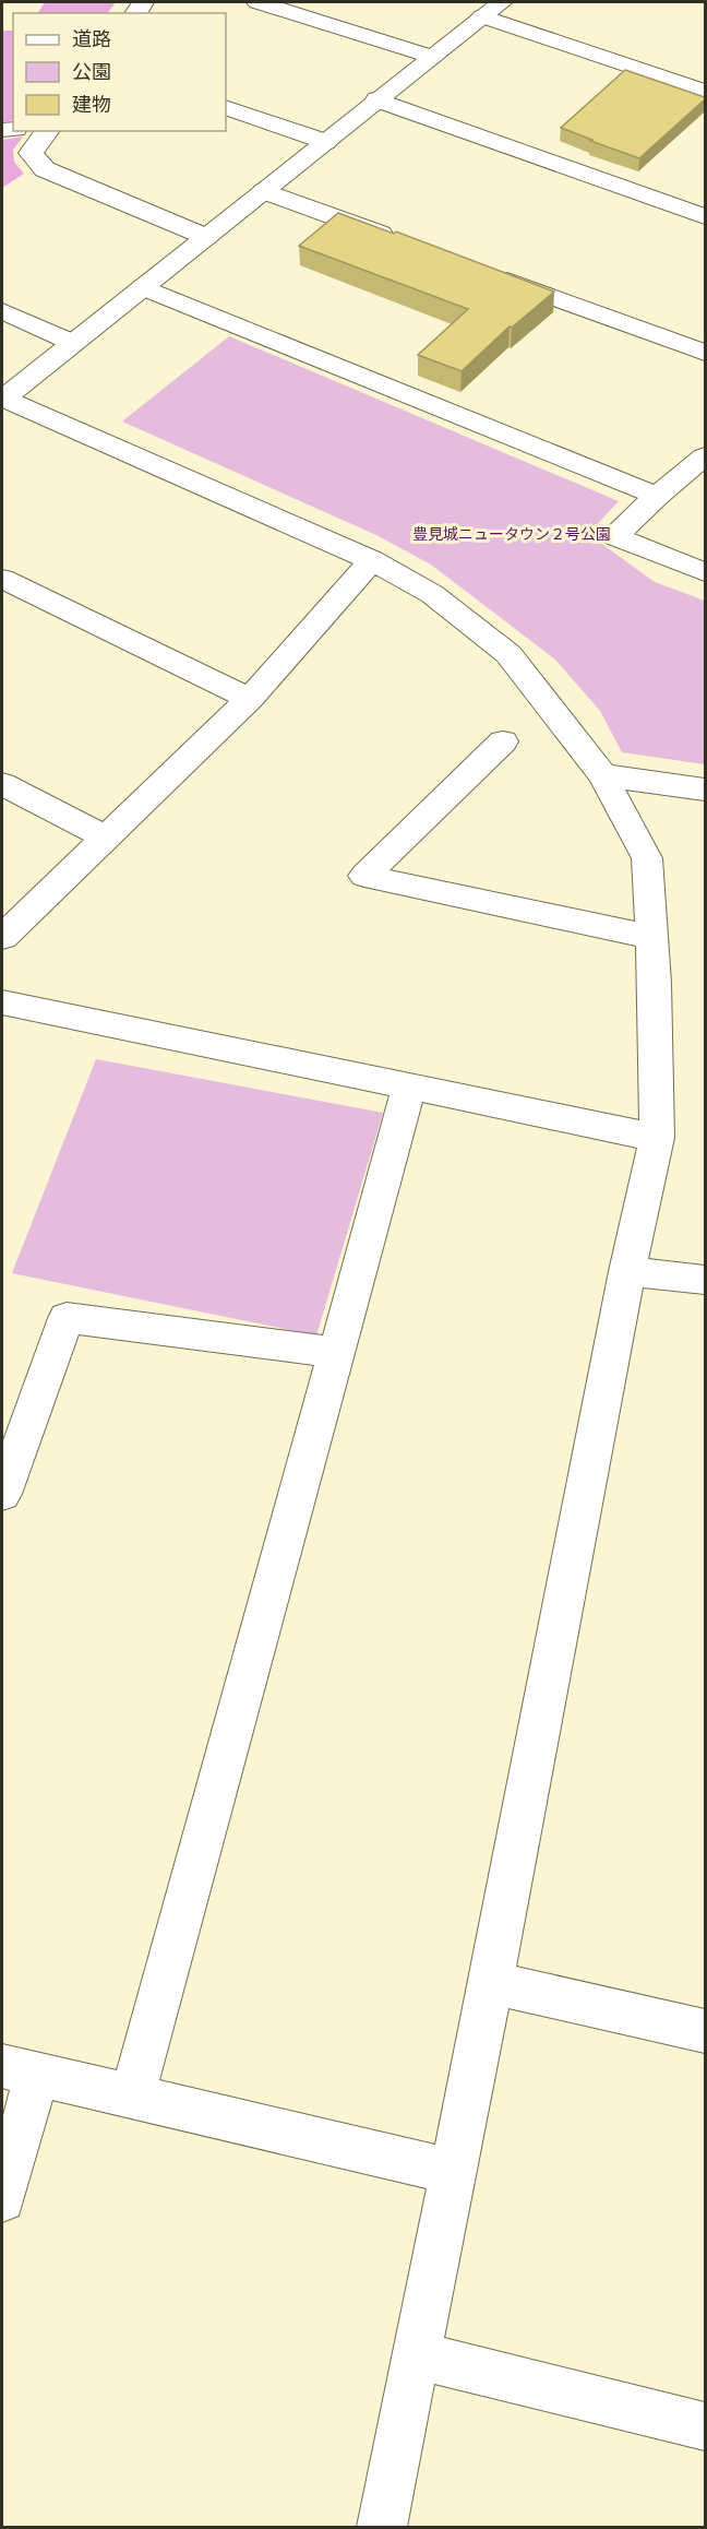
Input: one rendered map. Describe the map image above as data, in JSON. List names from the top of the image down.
{
  "parks": ["豊見城ニュータウン２号公園"],
  "legend": ["道路", "公園", "建物"]
}
